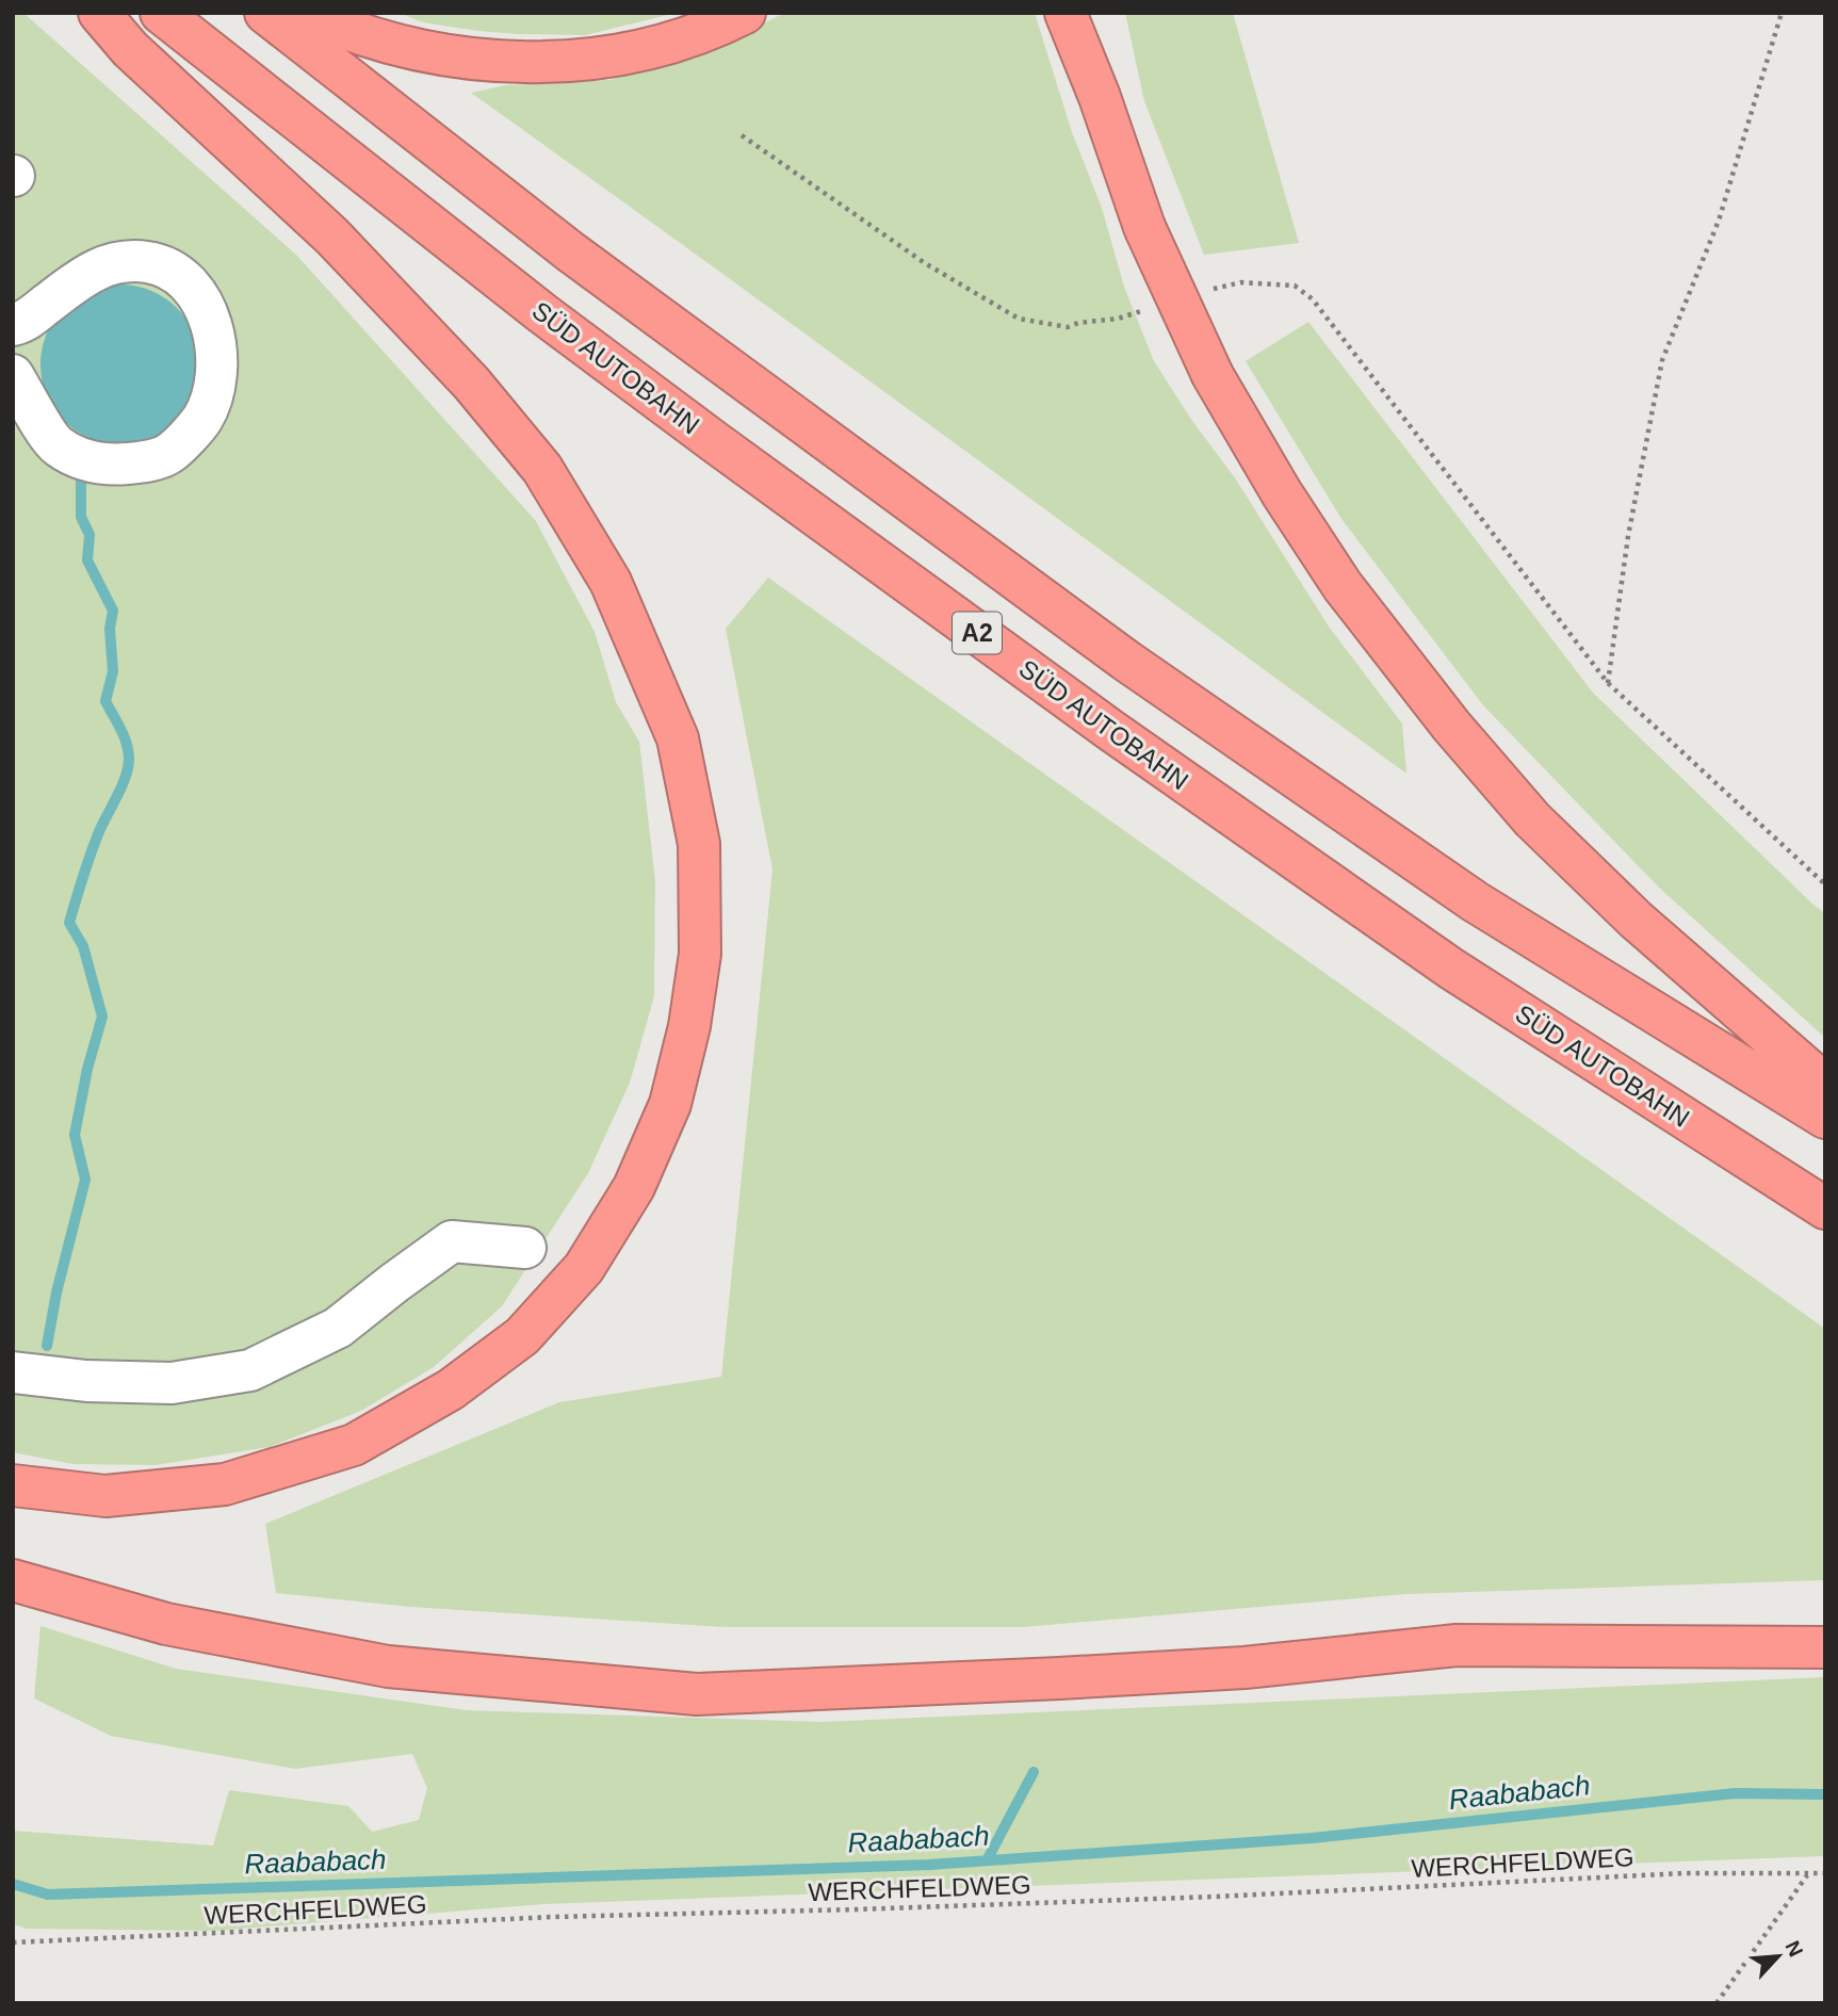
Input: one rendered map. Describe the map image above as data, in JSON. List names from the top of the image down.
{
  "streets": {
    "highway": ["SÜD AUTOBAHN", "A2"],
    "path": ["WERCHFELDWEG"]
  },
  "water": ["Raababach"],
  "north": "top right"
}
